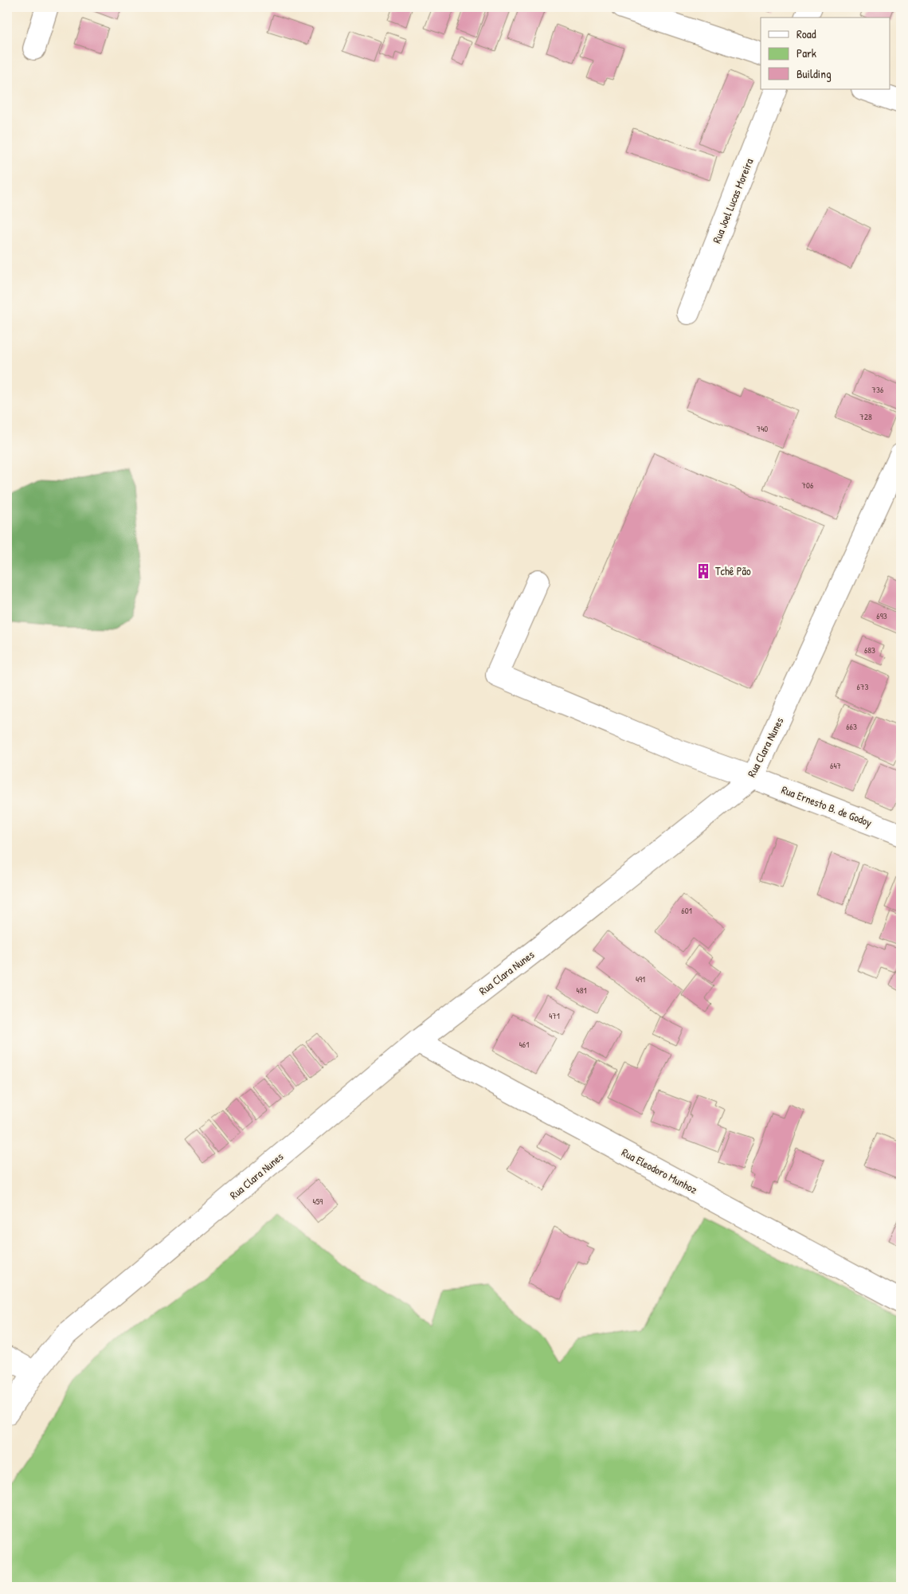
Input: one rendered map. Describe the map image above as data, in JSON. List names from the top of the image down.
{
  "streets": {
    "street": [
      "Rua Joel Lucas Moreira",
      "Rua Clara Nunes",
      "Rua Ernesto B. de Godoy",
      "Rua Eleodoro Munhoz"
    ]
  },
  "crossings": [
    ["Rua Clara Nunes", "Rua Ernesto B. de Godoy"],
    ["Rua Clara Nunes", "Rua Eleodoro Munhoz"]
  ],
  "places": {
    "building": ["Tchê Pão"]
  },
  "house_numbers": [
    "736",
    "728",
    "740",
    "706",
    "693",
    "683",
    "673",
    "663",
    "647",
    "601",
    "491",
    "481",
    "471",
    "461",
    "459"
  ],
  "legend": ["Road", "Park", "Building"]
}
